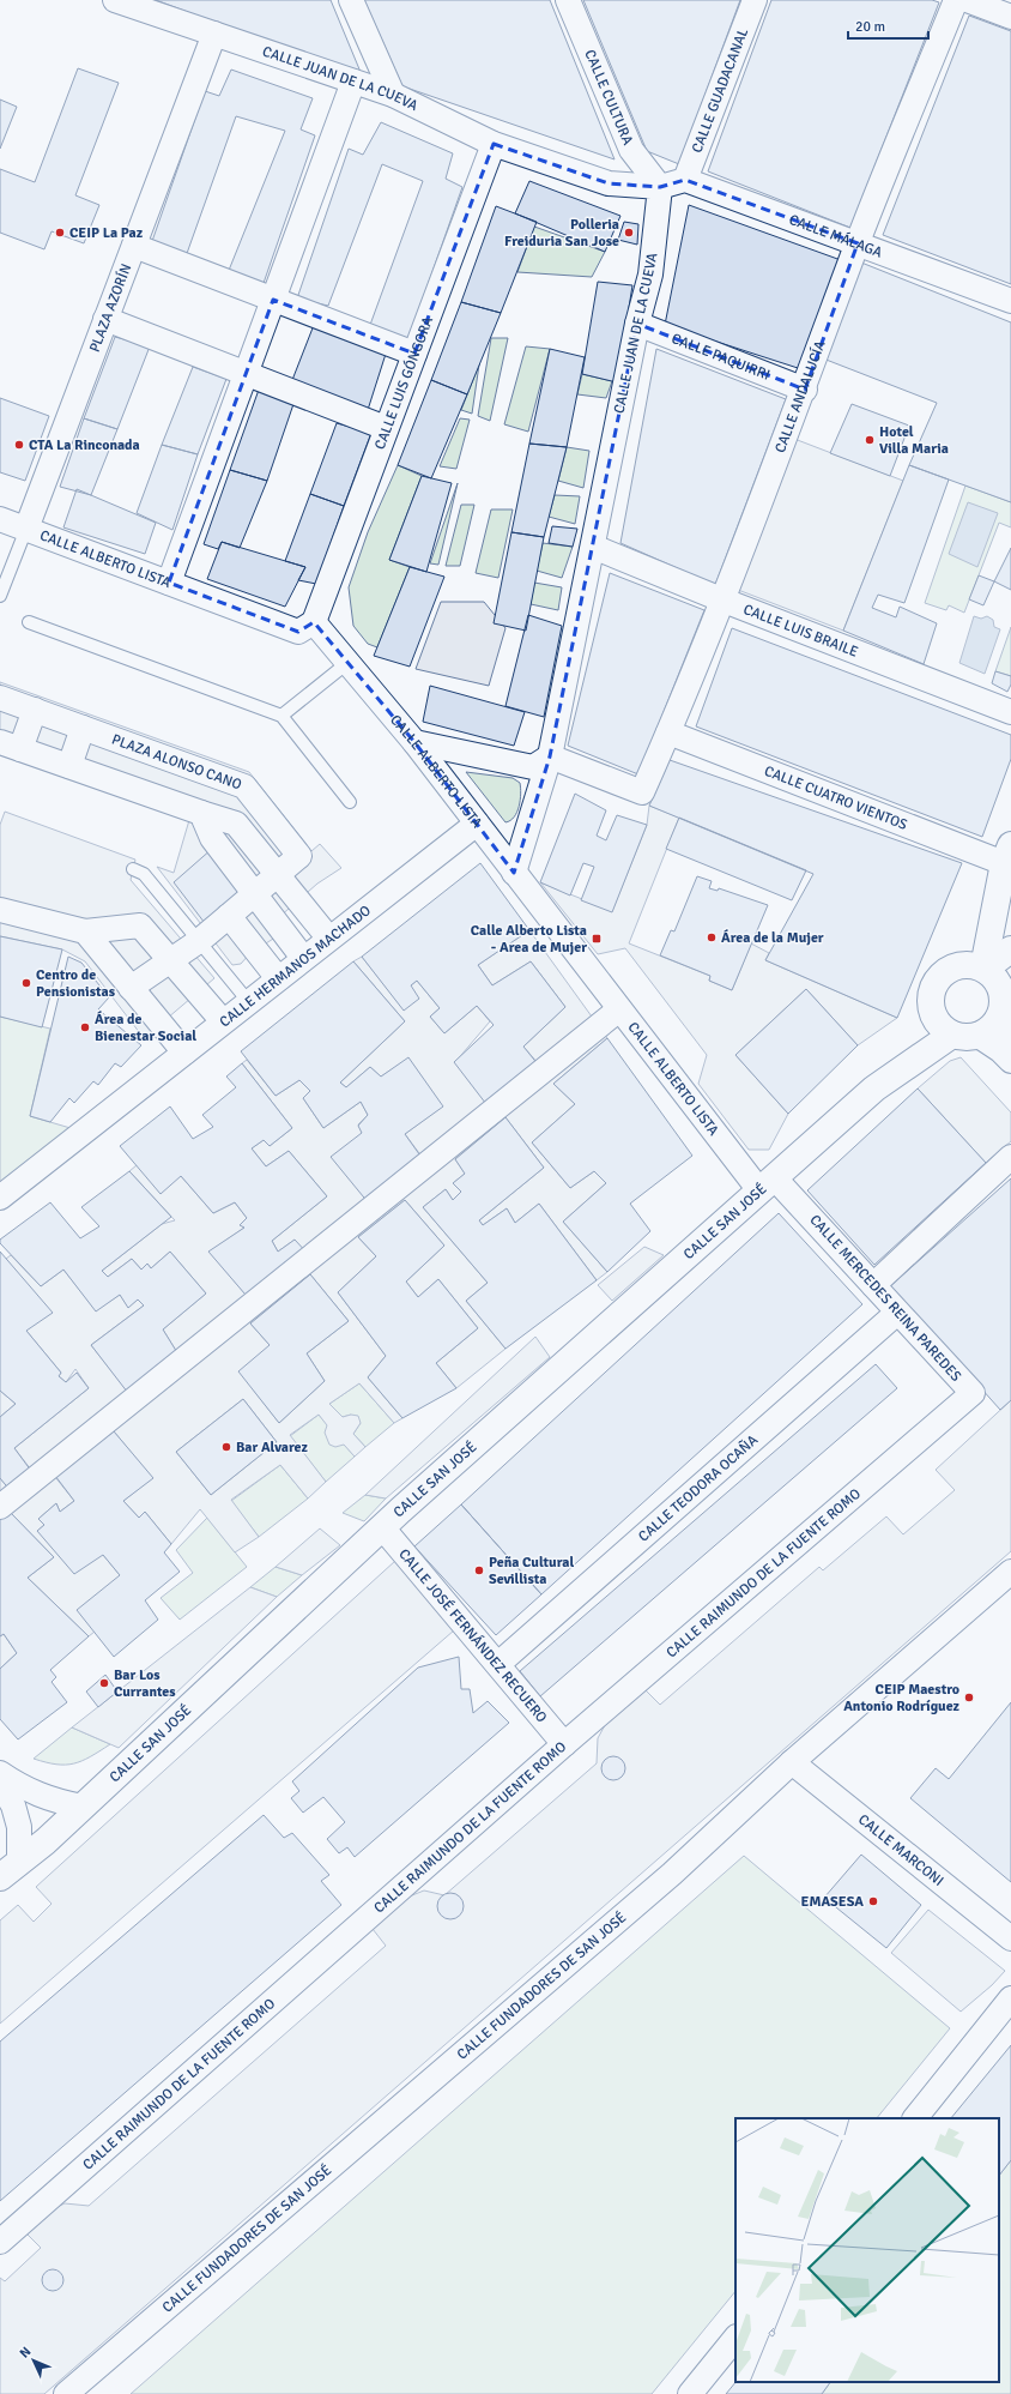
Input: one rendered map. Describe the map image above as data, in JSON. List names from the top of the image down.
{
  "streets": {
    "main road": ["CALLE SAN JOSÉ"],
    "street": [
      "CALLE JUAN DE LA CUEVA",
      "CALLE GUADACANAL",
      "CALLE CULTURA",
      "CALLE MÁLAGA",
      "PLAZA AZORÍN",
      "CALLE PAQUIRRI",
      "CALLE LUIS GÓNGORA",
      "CALLE ANDALUCÍA",
      "CALLE ALBERTO LISTA",
      "CALLE LUIS BRAILE",
      "PLAZA ALONSO CANO",
      "CALLE CUATRO VIENTOS",
      "CALLE HERMANOS MACHADO",
      "CALLE MERCEDES REINA PAREDES",
      "CALLE TEODORA OCAÑA",
      "CALLE RAIMUNDO DE LA FUENTE ROMO",
      "CALLE JOSÉ FERNÁNDEZ RECUERO",
      "CALLE MARCONI",
      "CALLE FUNDADORES DE SAN JOSÉ"
    ]
  },
  "crossings": [
    ["CALLE JUAN DE LA CUEVA", "CALLE CULTURA"],
    ["CALLE JUAN DE LA CUEVA", "PLAZA AZORÍN"],
    ["CALLE JUAN DE LA CUEVA", "CALLE PAQUIRRI"],
    ["CALLE JUAN DE LA CUEVA", "CALLE LUIS GÓNGORA"],
    ["CALLE JUAN DE LA CUEVA", "CALLE ANDALUCÍA"],
    ["CALLE JUAN DE LA CUEVA", "CALLE ALBERTO LISTA"],
    ["CALLE JUAN DE LA CUEVA", "CALLE LUIS BRAILE"],
    ["CALLE GUADACANAL", "CALLE MÁLAGA"],
    ["CALLE MÁLAGA", "CALLE ANDALUCÍA"],
    ["PLAZA AZORÍN", "CALLE ALBERTO LISTA"],
    ["CALLE PAQUIRRI", "CALLE ANDALUCÍA"],
    ["CALLE LUIS GÓNGORA", "CALLE ALBERTO LISTA"],
    ["CALLE ANDALUCÍA", "CALLE LUIS BRAILE"],
    ["CALLE ANDALUCÍA", "CALLE CUATRO VIENTOS"],
    ["CALLE ALBERTO LISTA", "CALLE HERMANOS MACHADO"],
    ["CALLE ALBERTO LISTA", "CALLE SAN JOSÉ"],
    ["CALLE ALBERTO LISTA", "CALLE MERCEDES REINA PAREDES"],
    ["CALLE SAN JOSÉ", "CALLE MERCEDES REINA PAREDES"],
    ["CALLE SAN JOSÉ", "CALLE JOSÉ FERNÁNDEZ RECUERO"],
    ["CALLE MERCEDES REINA PAREDES", "CALLE TEODORA OCAÑA"],
    ["CALLE MERCEDES REINA PAREDES", "CALLE RAIMUNDO DE LA FUENTE ROMO"],
    ["CALLE TEODORA OCAÑA", "CALLE JOSÉ FERNÁNDEZ RECUERO"],
    ["CALLE RAIMUNDO DE LA FUENTE ROMO", "CALLE JOSÉ FERNÁNDEZ RECUERO"],
    ["CALLE MARCONI", "CALLE FUNDADORES DE SAN JOSÉ"]
  ],
  "places": {
    "other": [
      "CEIP La Paz",
      "Polleria Freiduria San Jose",
      "Hotel Villa Maria",
      "CTA La Rinconada",
      "Área de la Mujer",
      "Centro de Pensionistas",
      "Área de Bienestar Social",
      "Bar Alvarez",
      "Peña Cultural Sevillista",
      "Bar Los Currantes",
      "CEIP Maestro Antonio Rodríguez",
      "EMASESA"
    ],
    "transit": ["Calle Alberto Lista - Area de Mujer"]
  },
  "scale_bar": "20 m",
  "north": "top left"
}
